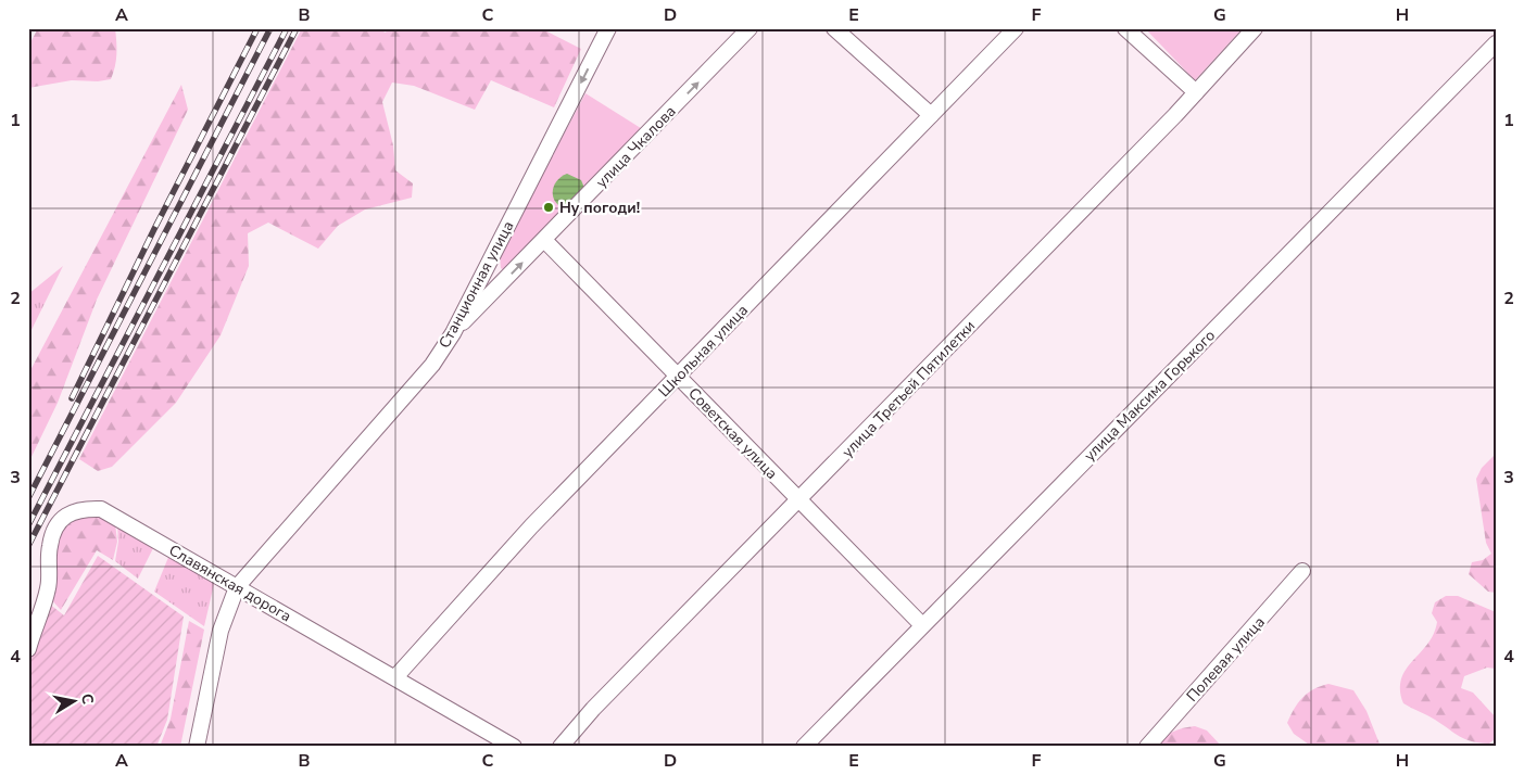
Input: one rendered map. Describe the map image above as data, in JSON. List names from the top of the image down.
{
  "streets": {
    "street": [
      "улица Чкалова",
      "Станционная улица",
      "Школьная улица",
      "улица Третьей Пятилетки",
      "улица Максима Горького",
      "Советская улица",
      "Славянская дорога",
      "Полевая улица"
    ]
  },
  "crossings": [
    ["улица Чкалова", "Станционная улица"],
    ["улица Чкалова", "Советская улица"],
    ["Станционная улица", "Славянская дорога"],
    ["Школьная улица", "Советская улица"],
    ["Школьная улица", "Славянская дорога"],
    ["улица Третьей Пятилетки", "Советская улица"],
    ["улица Максима Горького", "Советская улица"]
  ],
  "one_way": ["улица Чкалова", "Станционная улица"],
  "places": ["Ну погоди!"],
  "north": "right",
  "grid": {
    "columns": [
      "A",
      "B",
      "C",
      "D",
      "E",
      "F",
      "G",
      "H"
    ],
    "rows": [
      "1",
      "2",
      "3",
      "4"
    ]
  }
}
